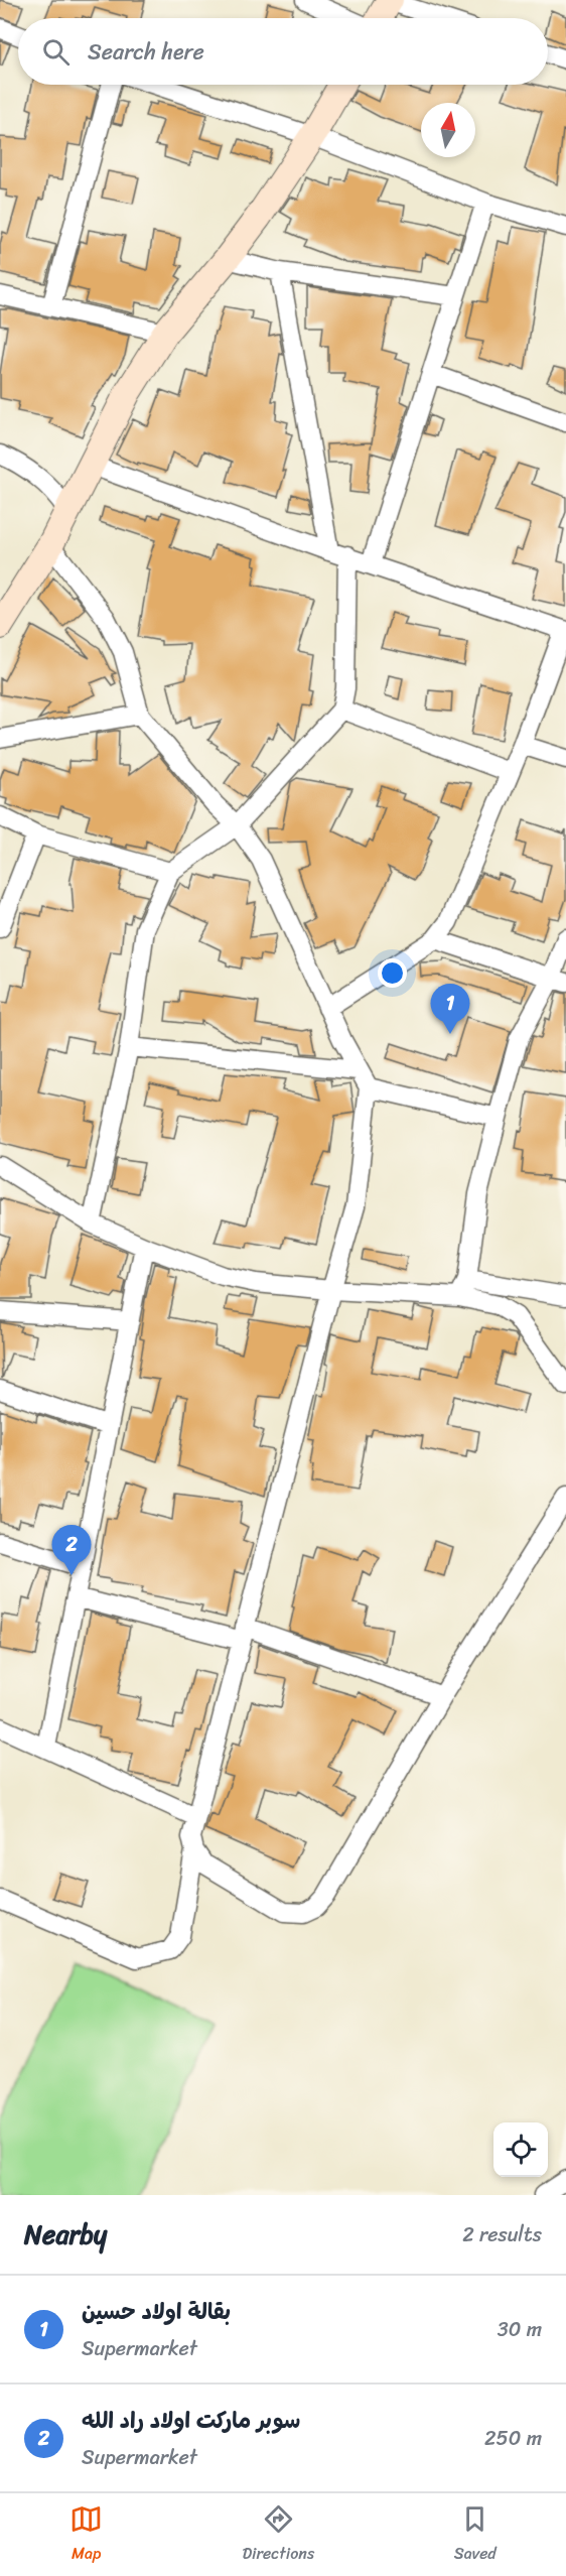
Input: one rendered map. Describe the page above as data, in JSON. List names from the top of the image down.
{
  "north": "top",
  "page": {
    "search": "Search here",
    "pins": ["1", "2"],
    "heading": ["Nearby", "2 results"],
    "list": [
      {
        "mark": "1",
        "name": "بقالة اولاد حسين",
        "note": "Supermarket",
        "value": "30 m"
      },
      {
        "mark": "2",
        "name": "سوبر ماركت اولاد راد الله",
        "note": "Supermarket",
        "value": "250 m"
      }
    ],
    "nav": ["Map", "Directions", "Saved"]
  }
}
